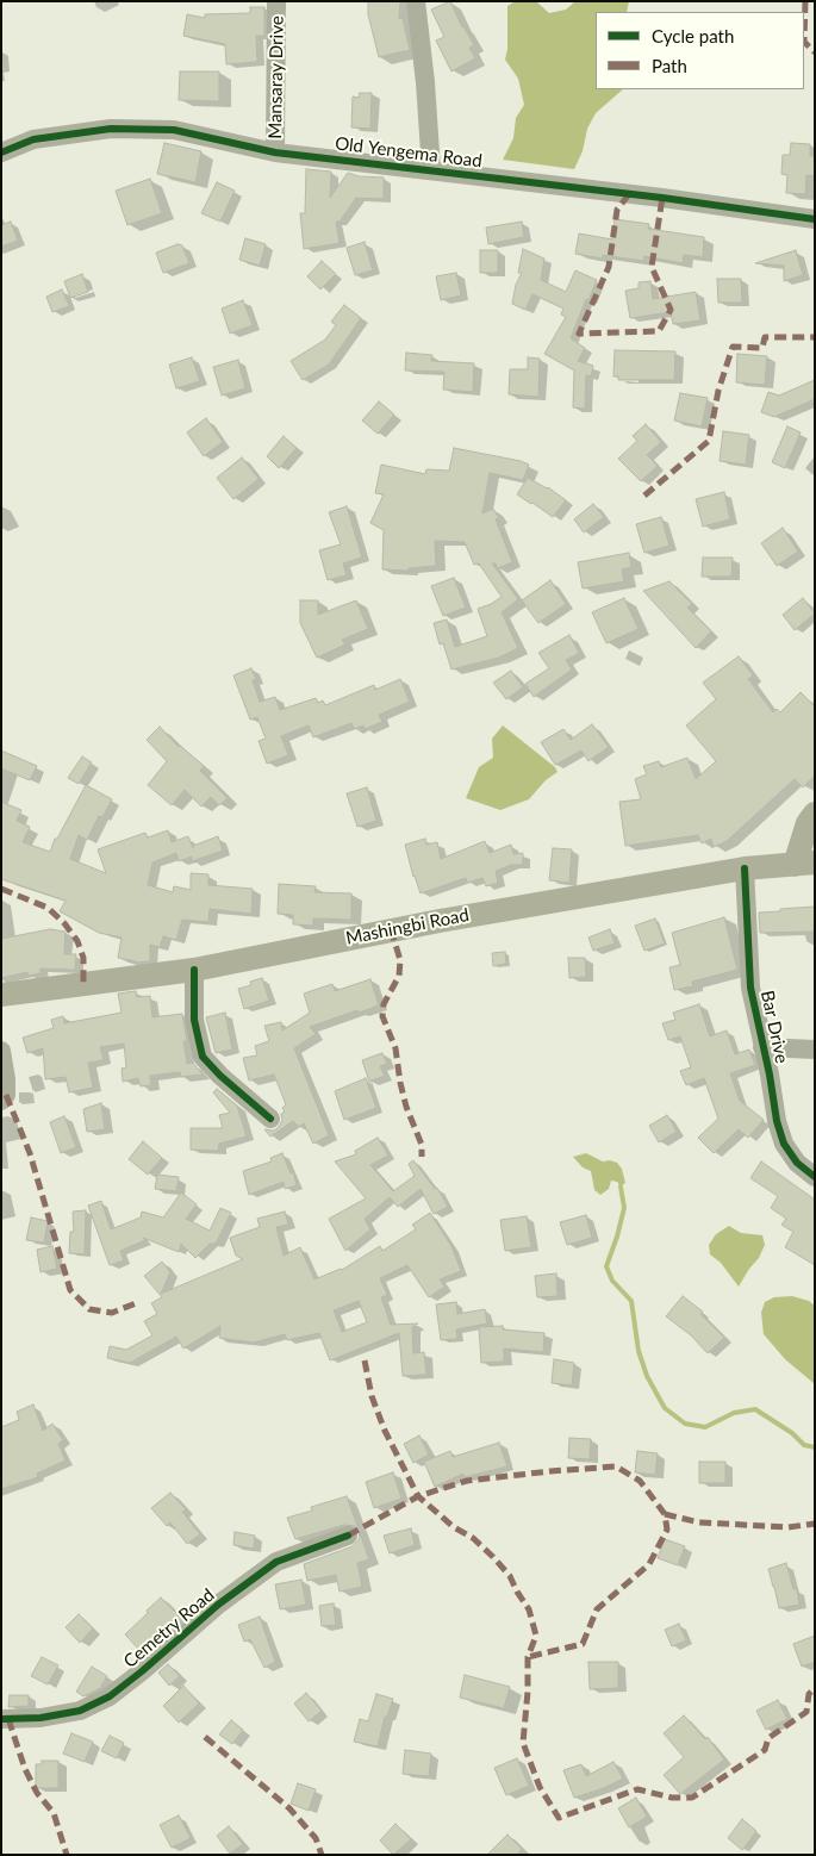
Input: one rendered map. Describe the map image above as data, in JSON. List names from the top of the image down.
{
  "streets": {
    "main road": ["Mashingbi Road"],
    "street": [
      "Mansaray Drive",
      "Old Yengema Road",
      "Bar Drive",
      "Cemetry Road"
    ]
  },
  "crossings": [
    ["Mansaray Drive", "Old Yengema Road"],
    ["Mashingbi Road", "Bar Drive"]
  ],
  "legend": ["Cycle path", "Path"]
}
